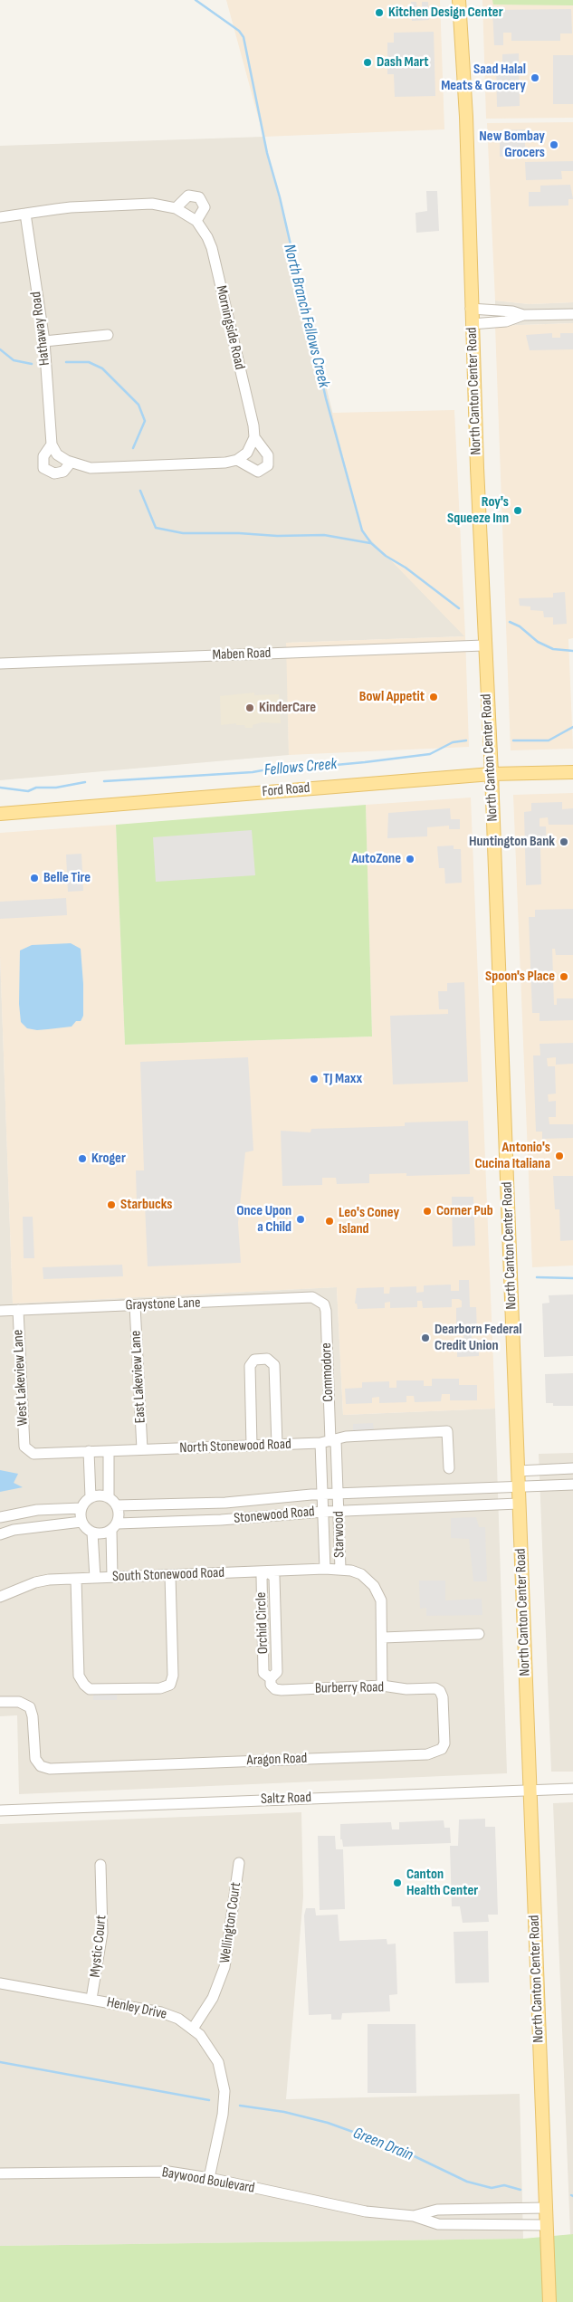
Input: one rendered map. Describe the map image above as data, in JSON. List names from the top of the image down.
{
  "streets": {
    "main road": ["North Canton Center Road", "Ford Road"],
    "street": [
      "Morningside Road",
      "Hathaway Road",
      "Maben Road",
      "Graystone Lane",
      "Commodore",
      "East Lakeview Lane",
      "West Lakeview Lane",
      "North Stonewood Road",
      "Stonewood Road",
      "Starwood",
      "South Stonewood Road",
      "Orchid Circle",
      "Burberry Road",
      "Aragon Road",
      "Saltz Road",
      "Wellington Court",
      "Mystic Court",
      "Henley Drive",
      "Baywood Boulevard"
    ]
  },
  "crossings": [
    ["Morningside Road", "Hathaway Road"],
    ["North Canton Center Road", "Maben Road"],
    ["North Canton Center Road", "Ford Road"],
    ["North Canton Center Road", "Stonewood Road"],
    ["North Canton Center Road", "Saltz Road"],
    ["North Canton Center Road", "Baywood Boulevard"],
    ["Graystone Lane", "Commodore"],
    ["Graystone Lane", "East Lakeview Lane"],
    ["Graystone Lane", "West Lakeview Lane"],
    ["Commodore", "North Stonewood Road"],
    ["Commodore", "Starwood"],
    ["East Lakeview Lane", "North Stonewood Road"],
    ["West Lakeview Lane", "North Stonewood Road"],
    ["North Stonewood Road", "Starwood"],
    ["Stonewood Road", "Starwood"],
    ["Starwood", "South Stonewood Road"],
    ["Starwood", "Burberry Road"],
    ["South Stonewood Road", "Orchid Circle"],
    ["Orchid Circle", "Burberry Road"],
    ["Burberry Road", "Aragon Road"],
    ["Wellington Court", "Henley Drive"],
    ["Mystic Court", "Henley Drive"],
    ["Henley Drive", "Baywood Boulevard"]
  ],
  "water": ["North Branch Fellows Creek", "Fellows Creek", "Green Drain"],
  "places": [
    "Kitchen Design Center",
    "Dash Mart",
    "Saad Halal Meats & Grocery",
    "New Bombay Grocers",
    "Roy's Squeeze Inn",
    "Bowl Appetit",
    "KinderCare",
    "Huntington Bank",
    "AutoZone",
    "Belle Tire",
    "Spoon's Place",
    "TJ Maxx",
    "Antonio's Cucina Italiana",
    "Kroger",
    "Starbucks",
    "Corner Pub",
    "Once Upon a Child",
    "Leo's Coney Island",
    "Dearborn Federal Credit Union",
    "Canton Health Center"
  ]
}
